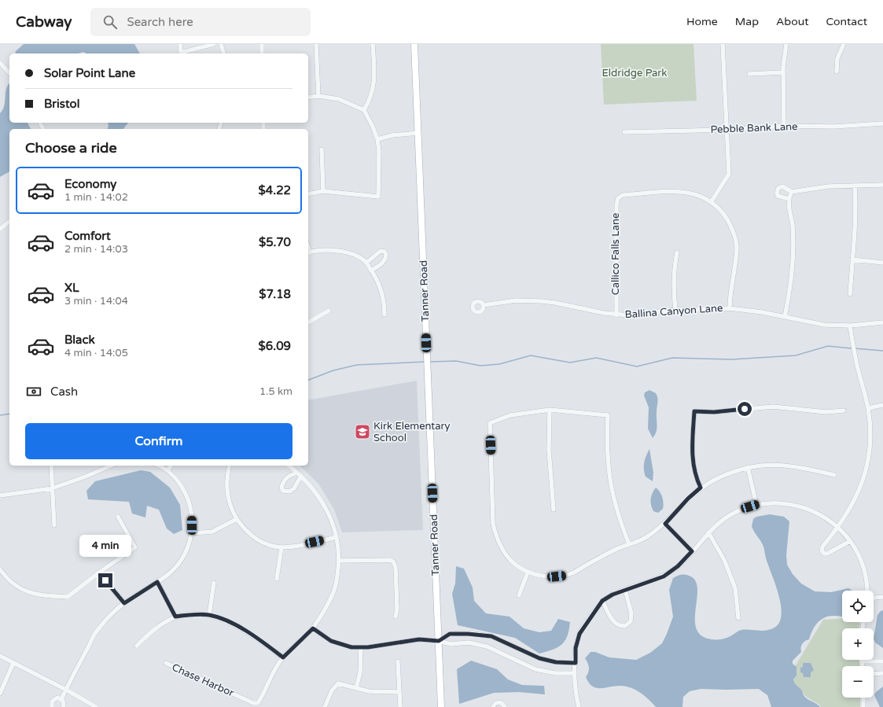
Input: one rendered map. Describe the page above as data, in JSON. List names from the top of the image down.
{
  "streets": {
    "main road": ["Tanner Road"],
    "street": [
      "Pebble Bank Lane",
      "Callico Falls Lane",
      "Ballina Canyon Lane",
      "Chase Harbor"
    ]
  },
  "crossings": [
    ["Callico Falls Lane", "Ballina Canyon Lane"]
  ],
  "parks": ["Eldridge Park"],
  "places": {
    "school or university": ["Kirk Elementary School"]
  },
  "page": {
    "header": "Cabway",
    "search": "Search here",
    "nav": [
      "Home",
      "Map",
      "About",
      "Contact"
    ],
    "banner": ["Solar Point Lane", "Bristol"],
    "heading": "Choose a ride",
    "list": [
      {
        "name": "Economy",
        "note": "1 min · 14:02",
        "value": "$4.22"
      },
      {
        "name": "Comfort",
        "note": "2 min · 14:03",
        "value": "$5.70"
      },
      {
        "name": "XL",
        "note": "3 min · 14:04",
        "value": "$7.18"
      },
      {
        "name": "Black",
        "note": "4 min · 14:05",
        "value": "$6.09"
      }
    ],
    "pay": ["Cash", "1.5 km"],
    "buttons": "Confirm",
    "bubble": "4 min",
    "map_buttons": ["+", "−"]
  }
}
